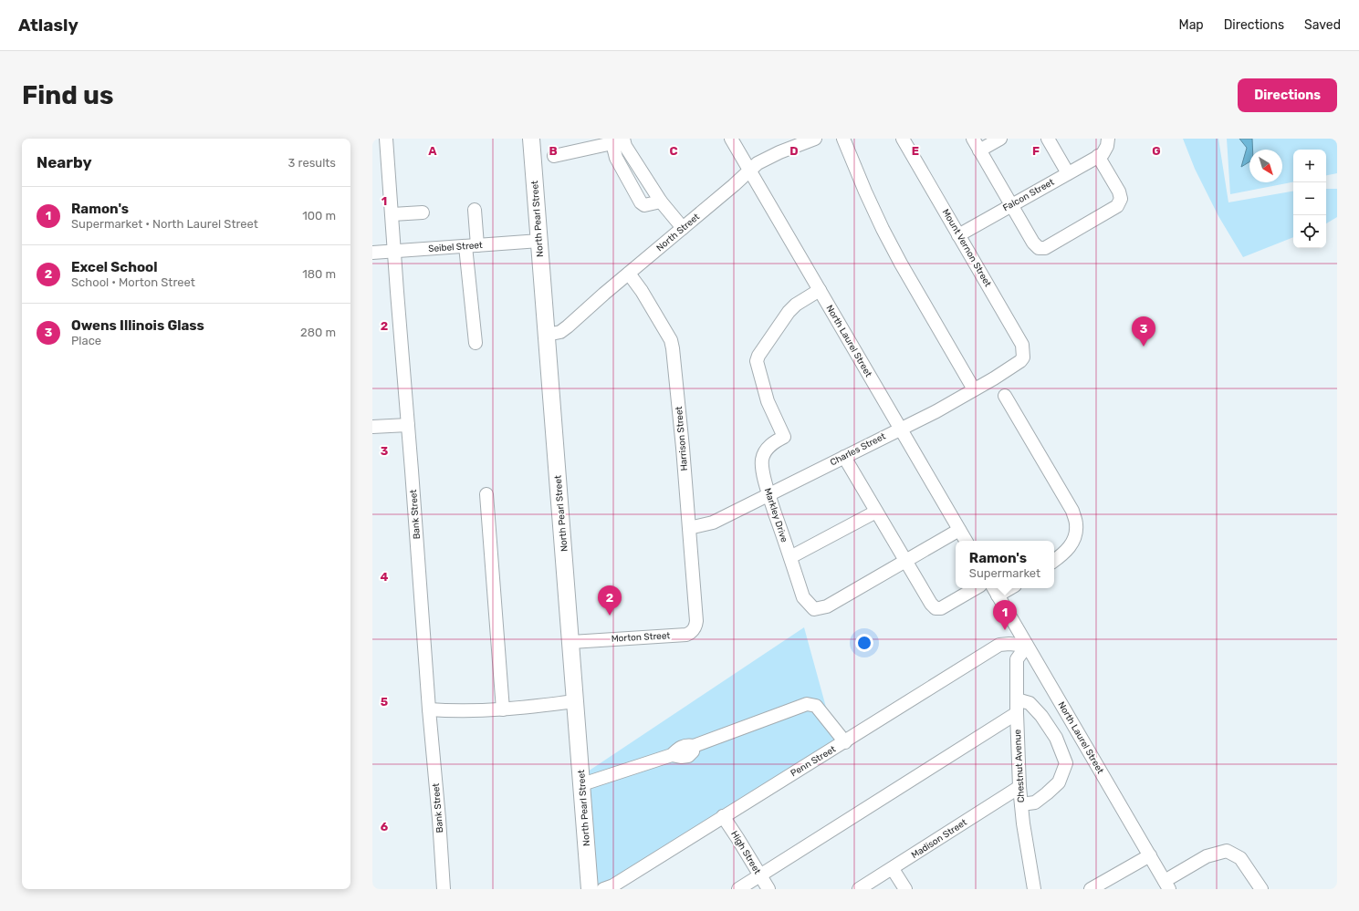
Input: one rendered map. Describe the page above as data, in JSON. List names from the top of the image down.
{
  "streets": {
    "main road": ["North Pearl Street"],
    "street": [
      "Falcon Street",
      "North Street",
      "Seibel Street",
      "Mount Vernon Street",
      "North Laurel Street",
      "Harrison Street",
      "Charles Street",
      "Bank Street",
      "Markley Drive",
      "Morton Street",
      "Penn Street",
      "Chestnut Avenue",
      "Madison Street",
      "High Street"
    ]
  },
  "crossings": [
    ["Falcon Street", "Mount Vernon Street"],
    ["North Pearl Street", "North Street"],
    ["North Pearl Street", "Seibel Street"],
    ["North Pearl Street", "Morton Street"],
    ["North Street", "North Laurel Street"],
    ["North Street", "Harrison Street"],
    ["Seibel Street", "Bank Street"],
    ["Mount Vernon Street", "Charles Street"],
    ["North Laurel Street", "Charles Street"],
    ["North Laurel Street", "Markley Drive"],
    ["North Laurel Street", "Penn Street"],
    ["North Laurel Street", "Chestnut Avenue"],
    ["Harrison Street", "Charles Street"],
    ["Harrison Street", "Morton Street"],
    ["Charles Street", "Markley Drive"],
    ["Penn Street", "Chestnut Avenue"],
    ["Penn Street", "High Street"],
    ["Chestnut Avenue", "Madison Street"]
  ],
  "north": "bottom right",
  "page": {
    "header": "Atlasly",
    "nav": ["Map", "Directions", "Saved"],
    "buttons": "Directions",
    "title": "Find us",
    "heading": ["Nearby", "3 results"],
    "map_buttons": ["+", "−"],
    "list": [
      {
        "mark": "1",
        "name": "Ramon's",
        "note": "Supermarket · North Laurel Street",
        "value": "100 m"
      },
      {
        "mark": "2",
        "name": "Excel School",
        "note": "School · Morton Street",
        "value": "180 m"
      },
      {
        "mark": "3",
        "name": "Owens Illinois Glass",
        "note": "Place",
        "value": "280 m"
      }
    ],
    "pins": ["3", "2", "1"],
    "popup": ["Ramon's", "Supermarket"]
  },
  "grid": {
    "columns": [
      "A",
      "B",
      "C",
      "D",
      "E",
      "F",
      "G"
    ],
    "rows": [
      "1",
      "2",
      "3",
      "4",
      "5",
      "6"
    ]
  }
}
